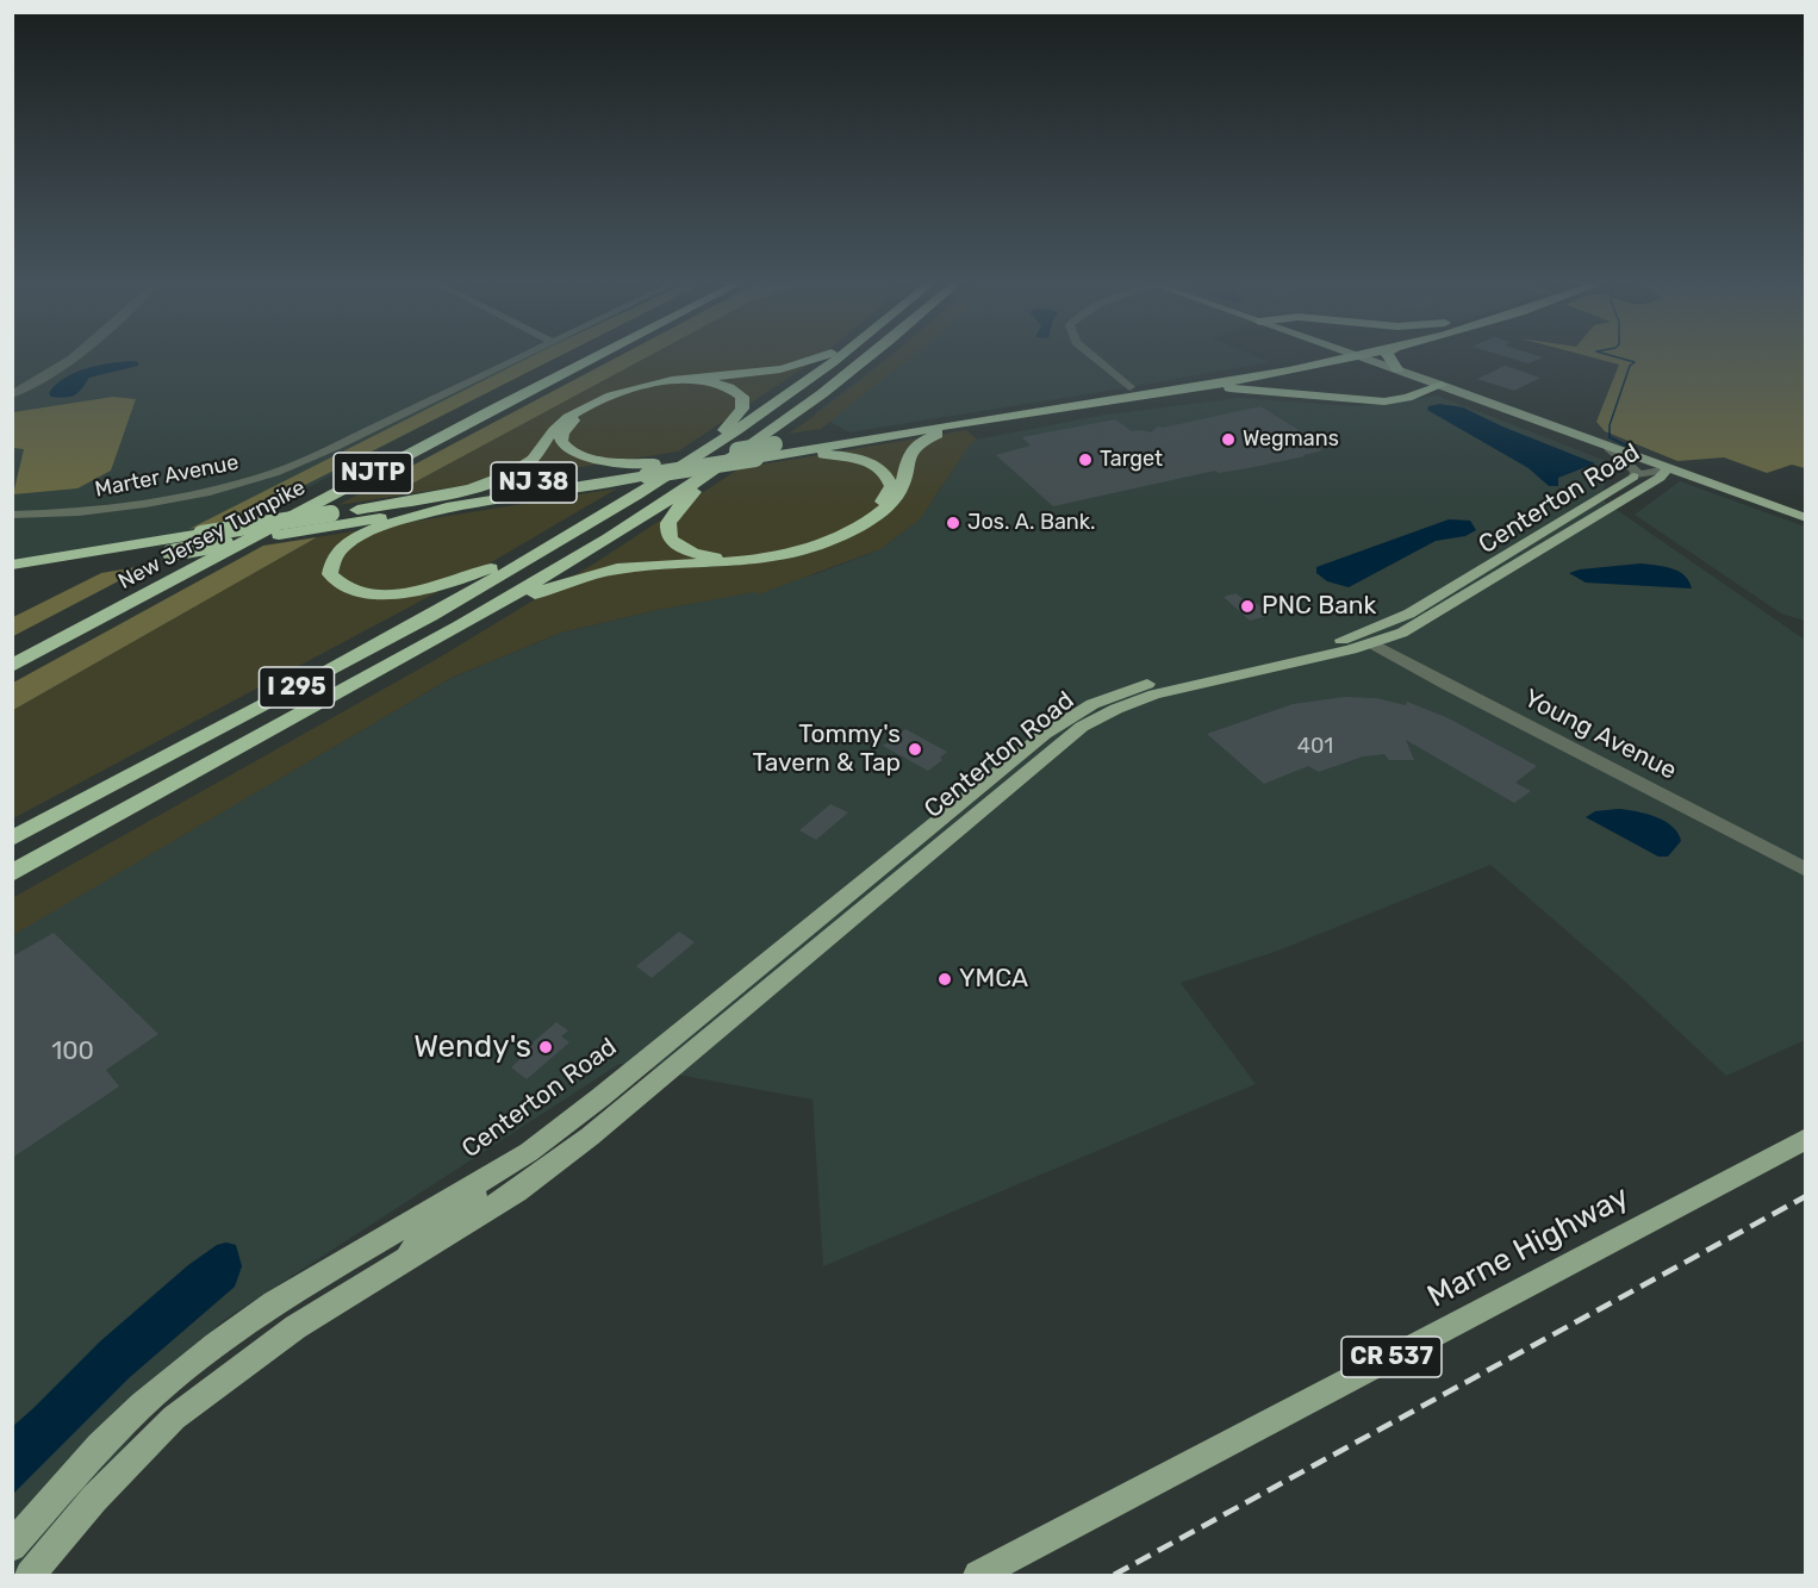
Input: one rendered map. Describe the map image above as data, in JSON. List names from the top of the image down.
{
  "streets": {
    "highway": [
      "NJTP",
      "NJ 38",
      "New Jersey Turnpike",
      "I 295"
    ],
    "main road": ["Centerton Road", "Marne Highway", "CR 537"],
    "street": ["Marter Avenue", "Young Avenue"]
  },
  "crossings": [
    ["Centerton Road", "Young Avenue"]
  ],
  "places": [
    "Wegmans",
    "Target",
    "Jos. A. Bank.",
    "PNC Bank",
    "Tommy's Tavern & Tap",
    "YMCA",
    "Wendy's"
  ],
  "house_numbers": ["401", "100"]
}
